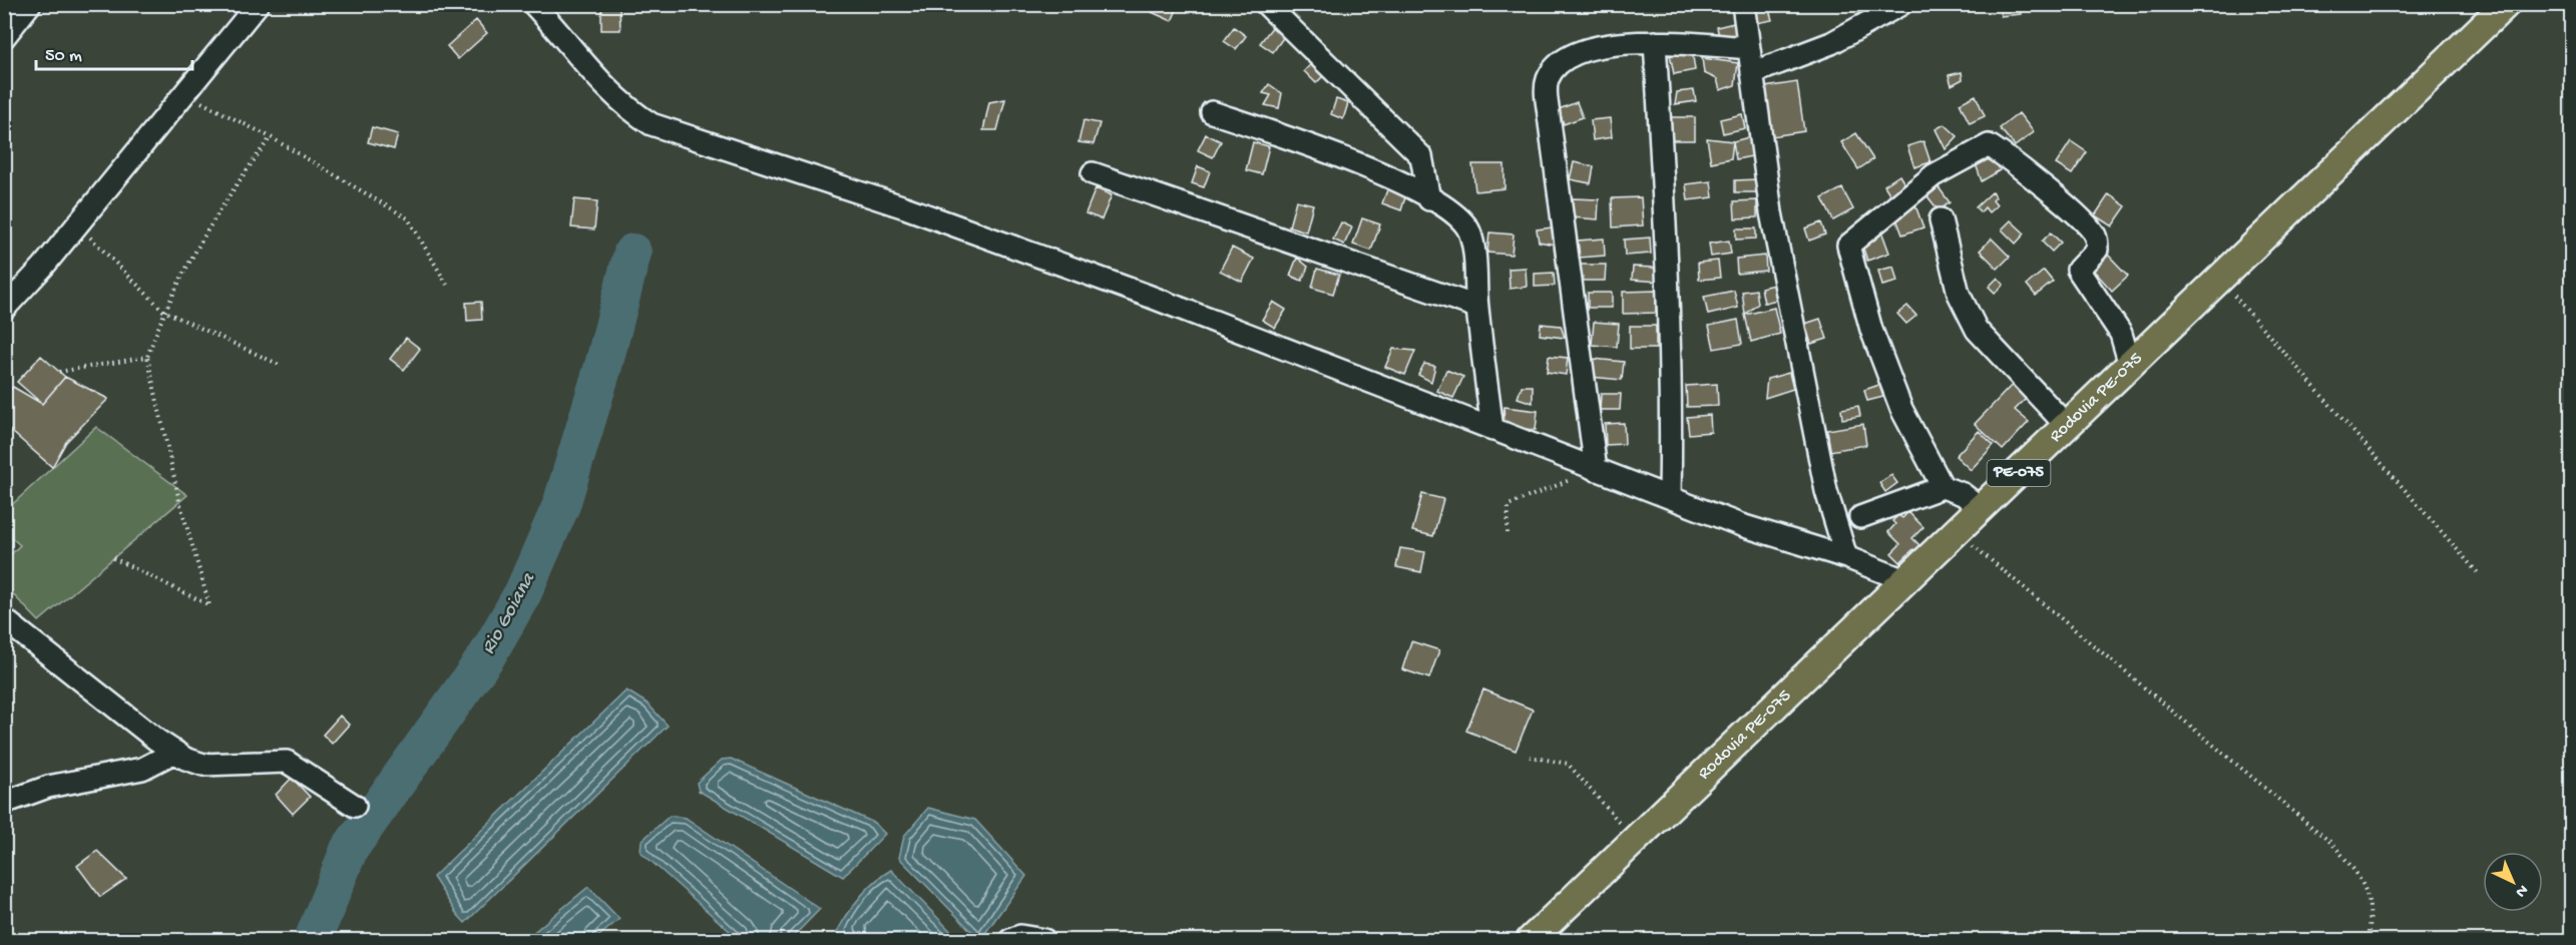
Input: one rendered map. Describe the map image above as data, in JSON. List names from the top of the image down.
{
  "streets": {
    "main road": ["Rodovia PE-075", "PE-075"]
  },
  "water": ["Rio Goiana"],
  "scale_bar": "50 m",
  "north": "bottom right"
}
